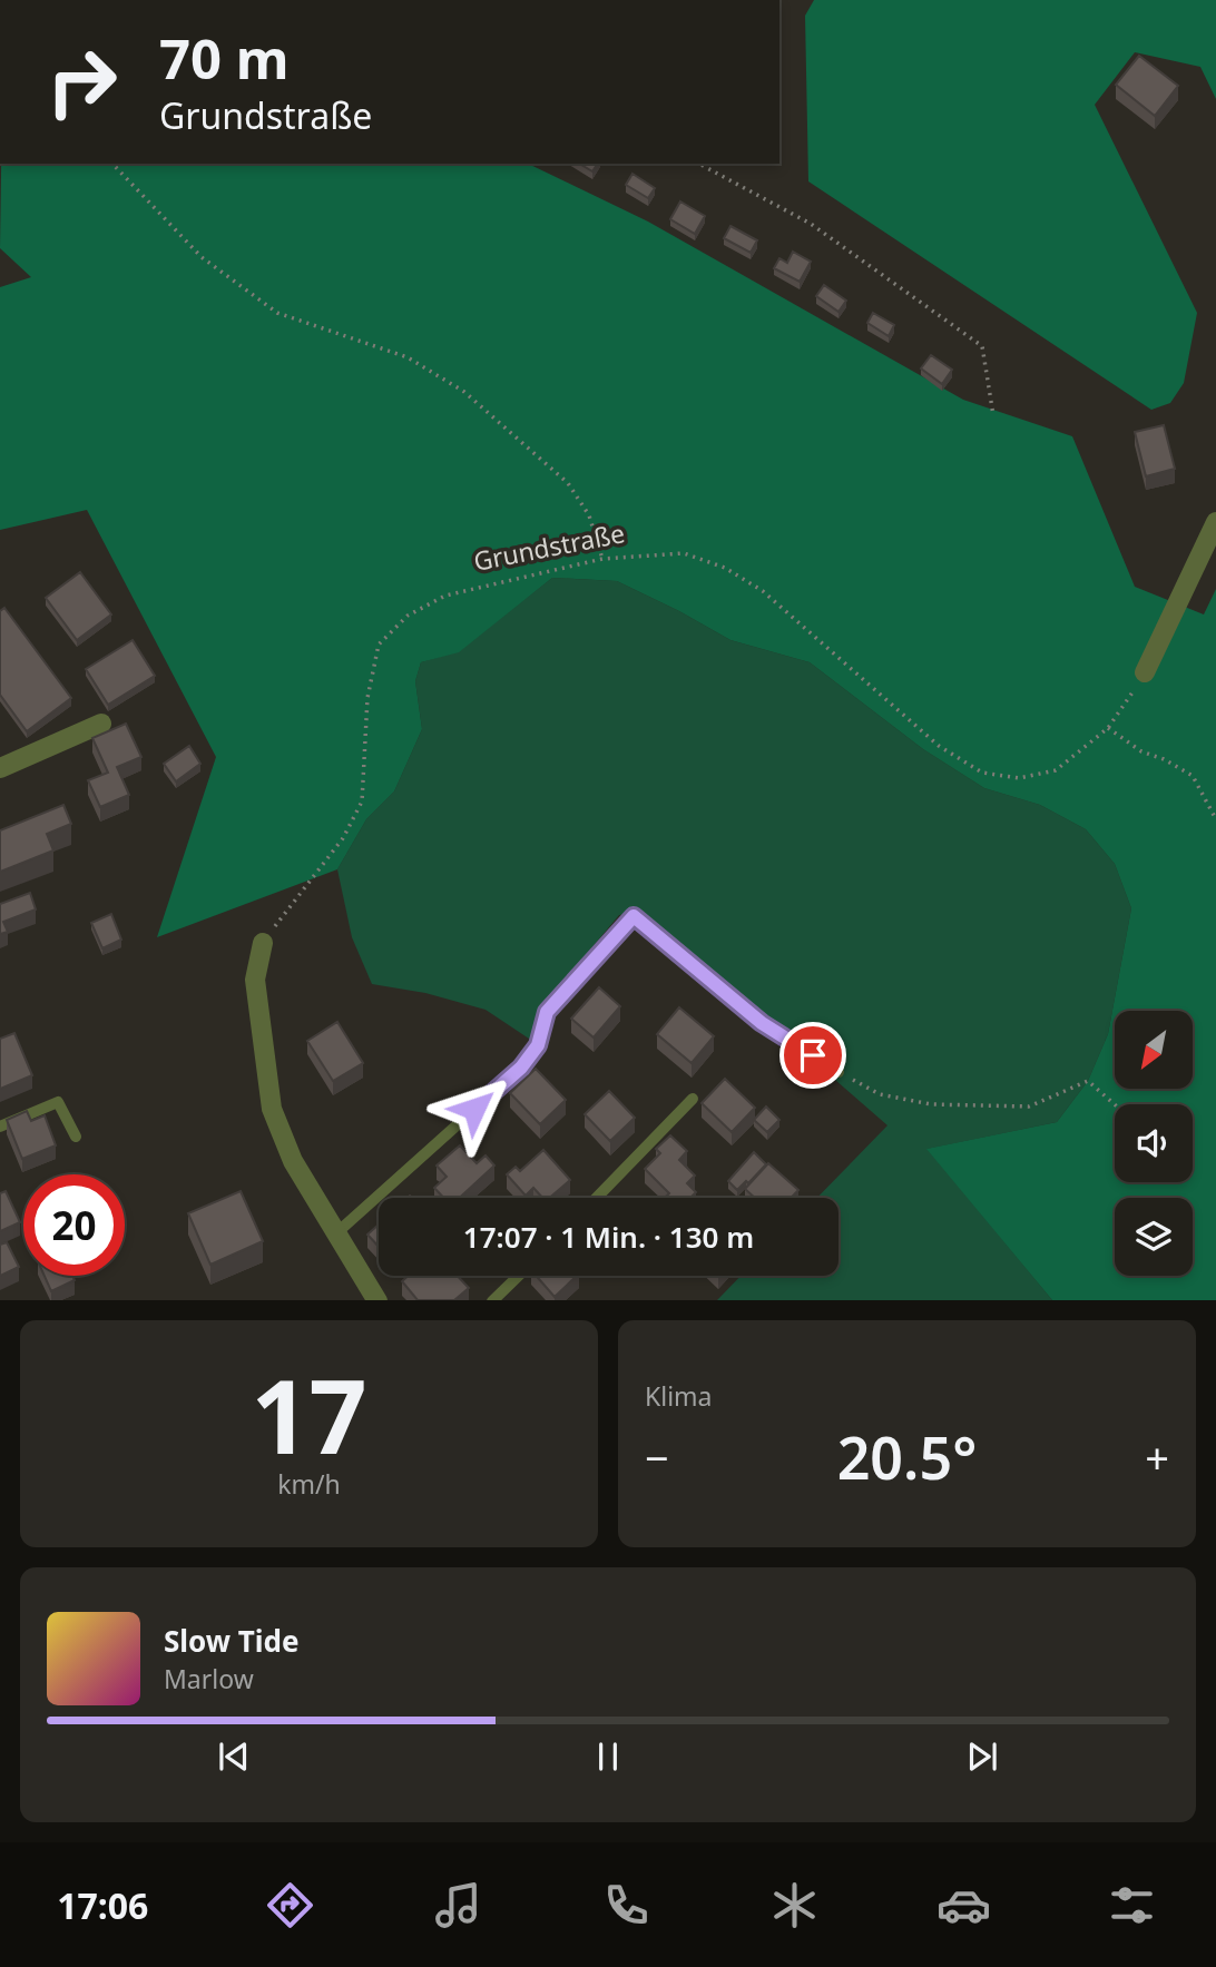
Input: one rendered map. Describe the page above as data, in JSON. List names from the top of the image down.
{
  "streets": {
    "path": ["Grundstraße"]
  },
  "north": "bottom left",
  "page": {
    "turn": ["70 m", "Grundstraße"],
    "limit": "20",
    "trip": "17:07 · 1 Min. · 130 m",
    "tile": [
      ["17", "km/h"],
      "Klima"
    ],
    "heat": ["−", "20.5°", "+"],
    "song": ["Slow Tide", "Marlow"],
    "tabs": "17:06"
  }
}
